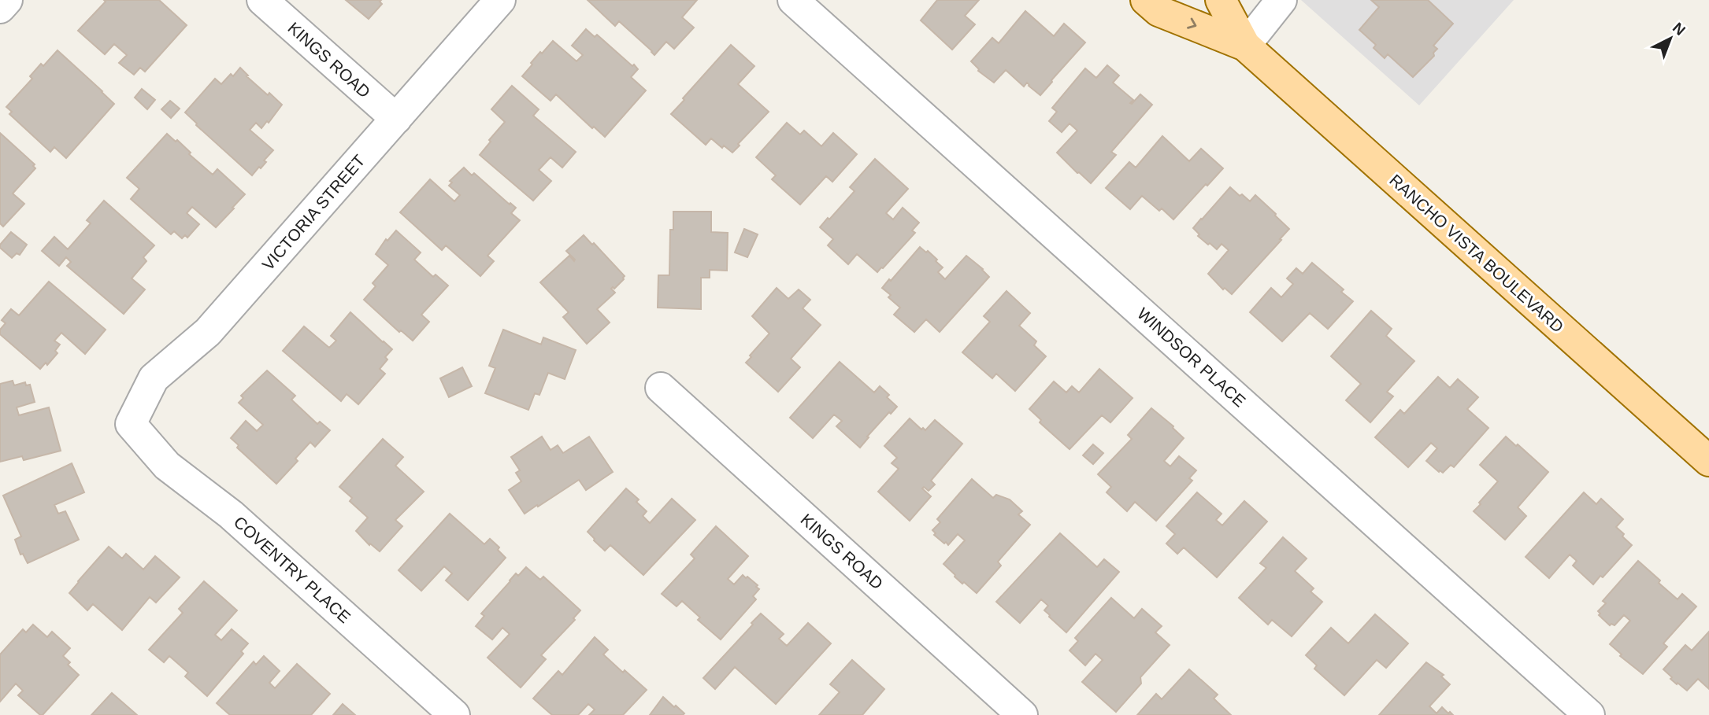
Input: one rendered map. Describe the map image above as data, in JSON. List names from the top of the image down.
{
  "streets": {
    "main road": ["RANCHO VISTA BOULEVARD"],
    "street": [
      "KINGS ROAD",
      "VICTORIA STREET",
      "WINDSOR PLACE",
      "COVENTRY PLACE"
    ]
  },
  "crossings": [
    ["KINGS ROAD", "VICTORIA STREET"],
    ["VICTORIA STREET", "COVENTRY PLACE"]
  ],
  "north": "top right"
}
